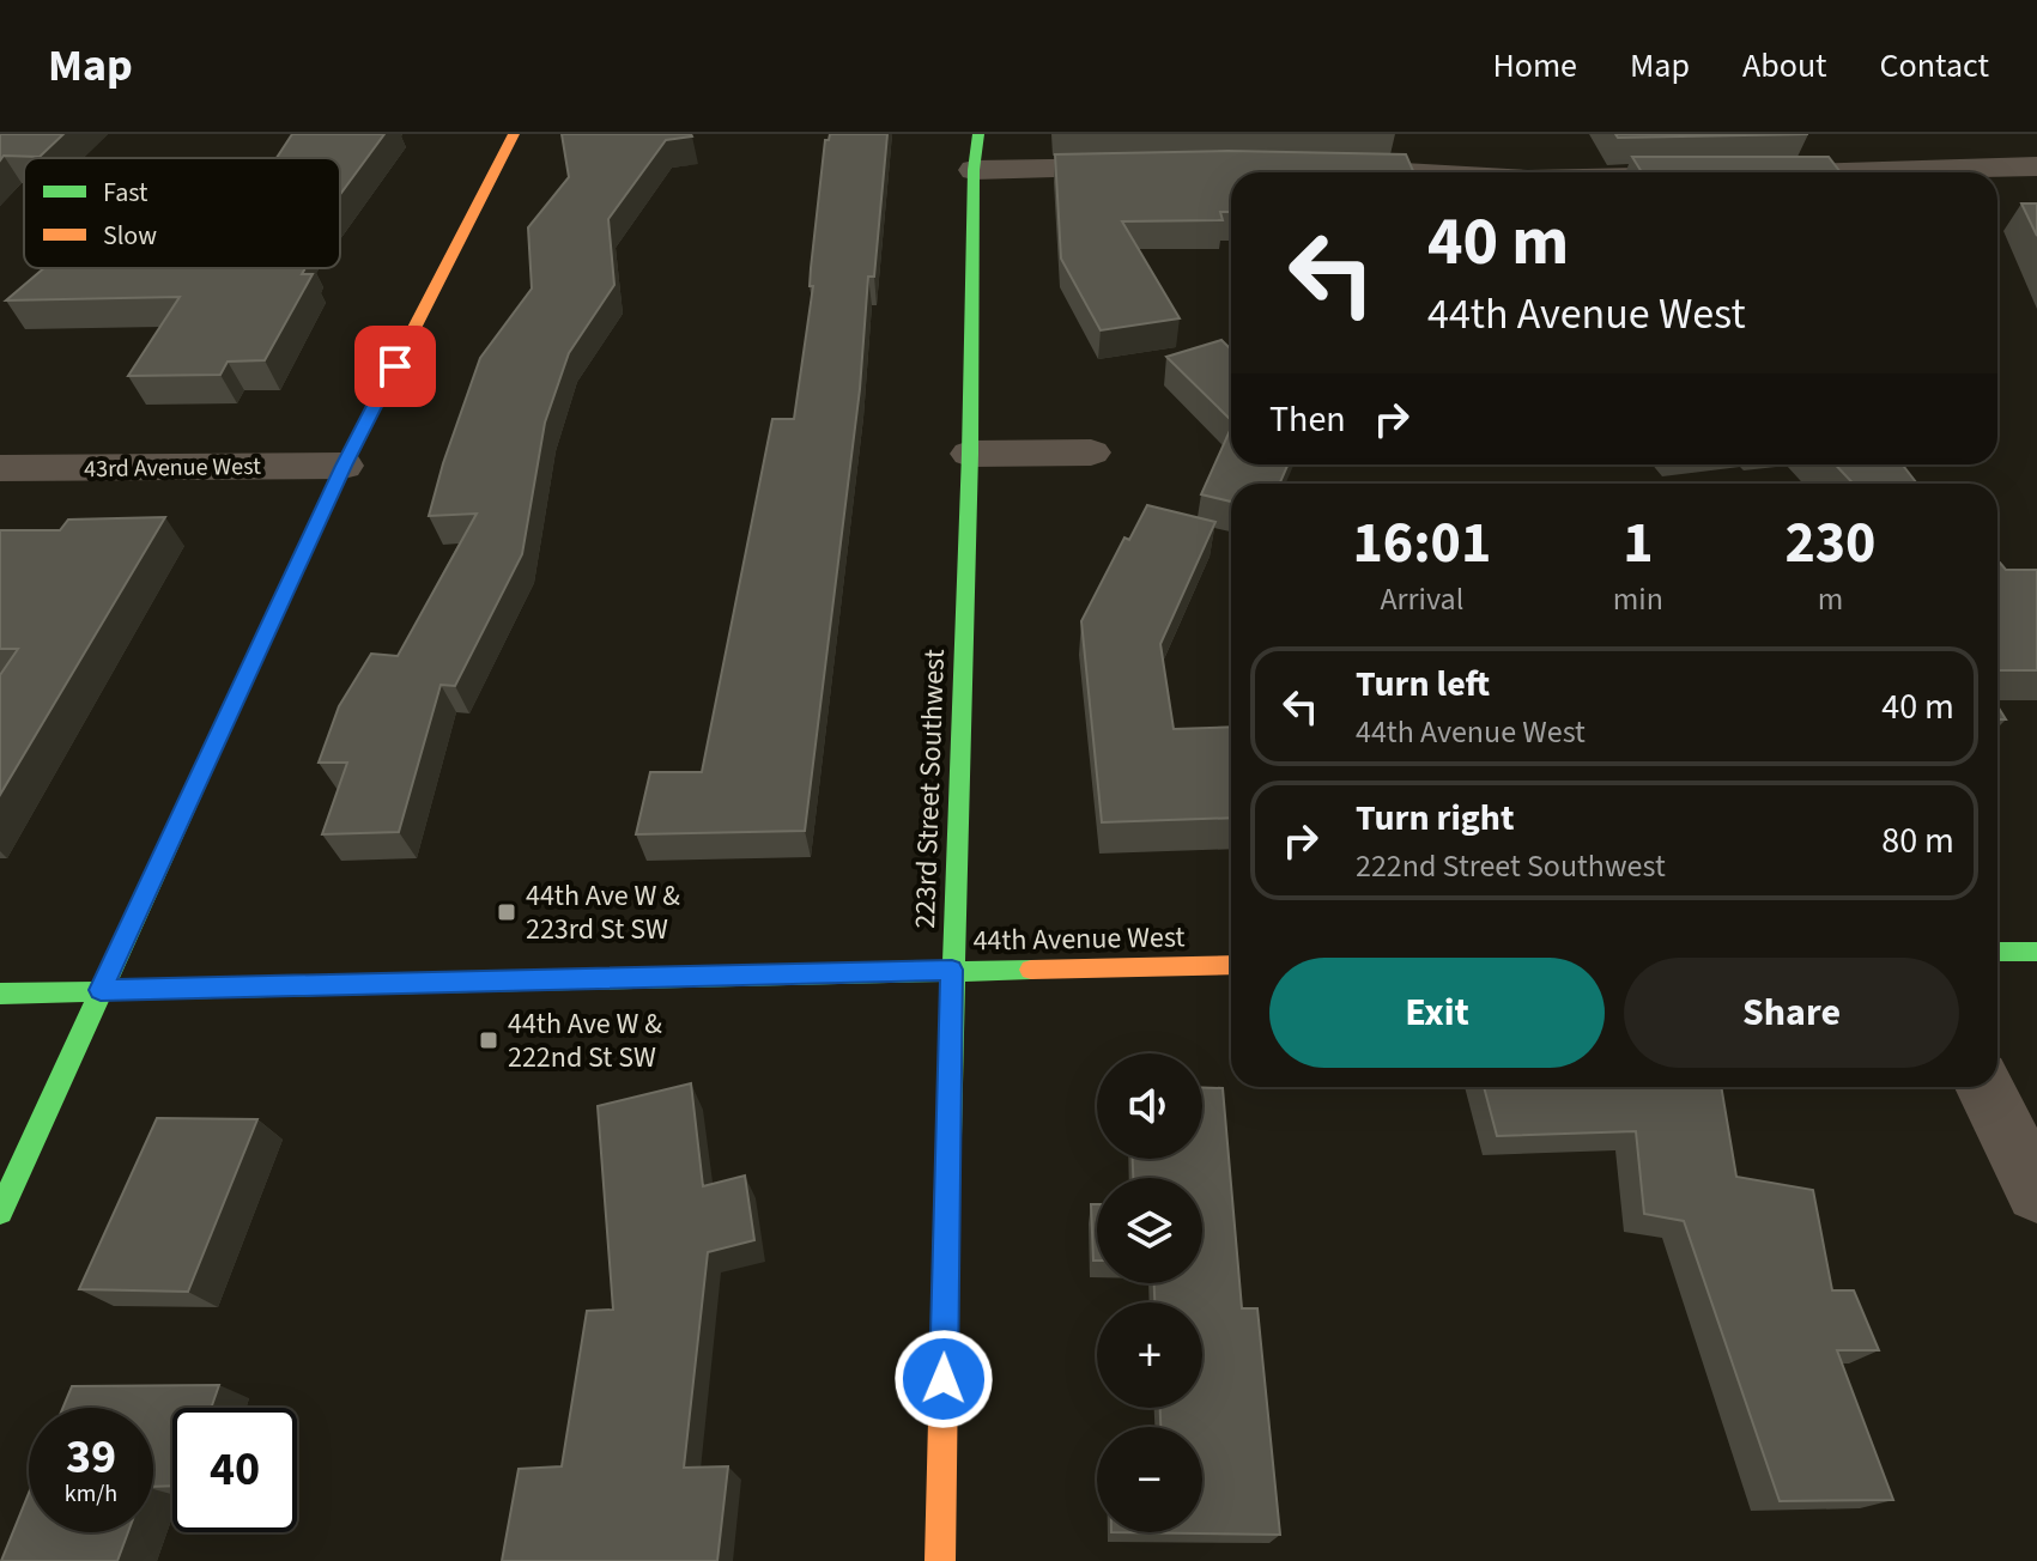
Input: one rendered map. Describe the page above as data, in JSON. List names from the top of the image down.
{
  "streets": {
    "street": ["43rd Avenue West", "223rd Street Southwest", "44th Avenue West"]
  },
  "crossings": [
    ["223rd Street Southwest", "44th Avenue West"]
  ],
  "places": {
    "transit": ["44th Ave W & 223rd St SW", "44th Ave W & 222nd St SW"]
  },
  "legend": ["Fast", "Slow"],
  "page": {
    "header": "Map",
    "nav": [
      "Home",
      "Map",
      "About",
      "Contact"
    ],
    "turn": ["40 m", "44th Avenue West"],
    "then": "Then",
    "eta": [
      "16:01",
      "Arrival",
      "1",
      "min",
      "230",
      "m"
    ],
    "list": [
      {
        "name": "Turn left",
        "note": "44th Avenue West",
        "value": "40 m"
      },
      {
        "name": "Turn right",
        "note": "222nd Street Southwest",
        "value": "80 m"
      }
    ],
    "buttons": ["Exit", "Share"],
    "map_buttons": ["+", "−"],
    "speed": "39 km/h",
    "limit": "40"
  }
}
